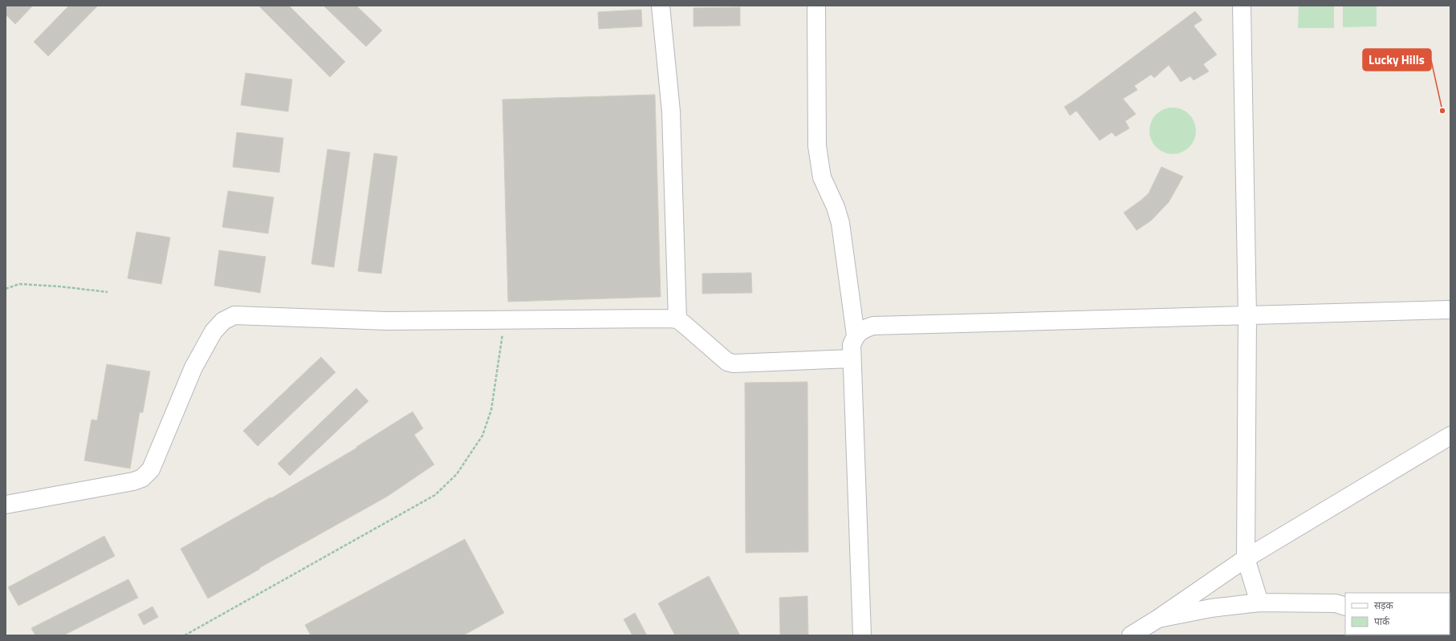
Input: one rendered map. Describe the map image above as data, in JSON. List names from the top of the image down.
{
  "places": ["Lucky Hills"],
  "legend": ["सड़क", "पार्क"]
}
